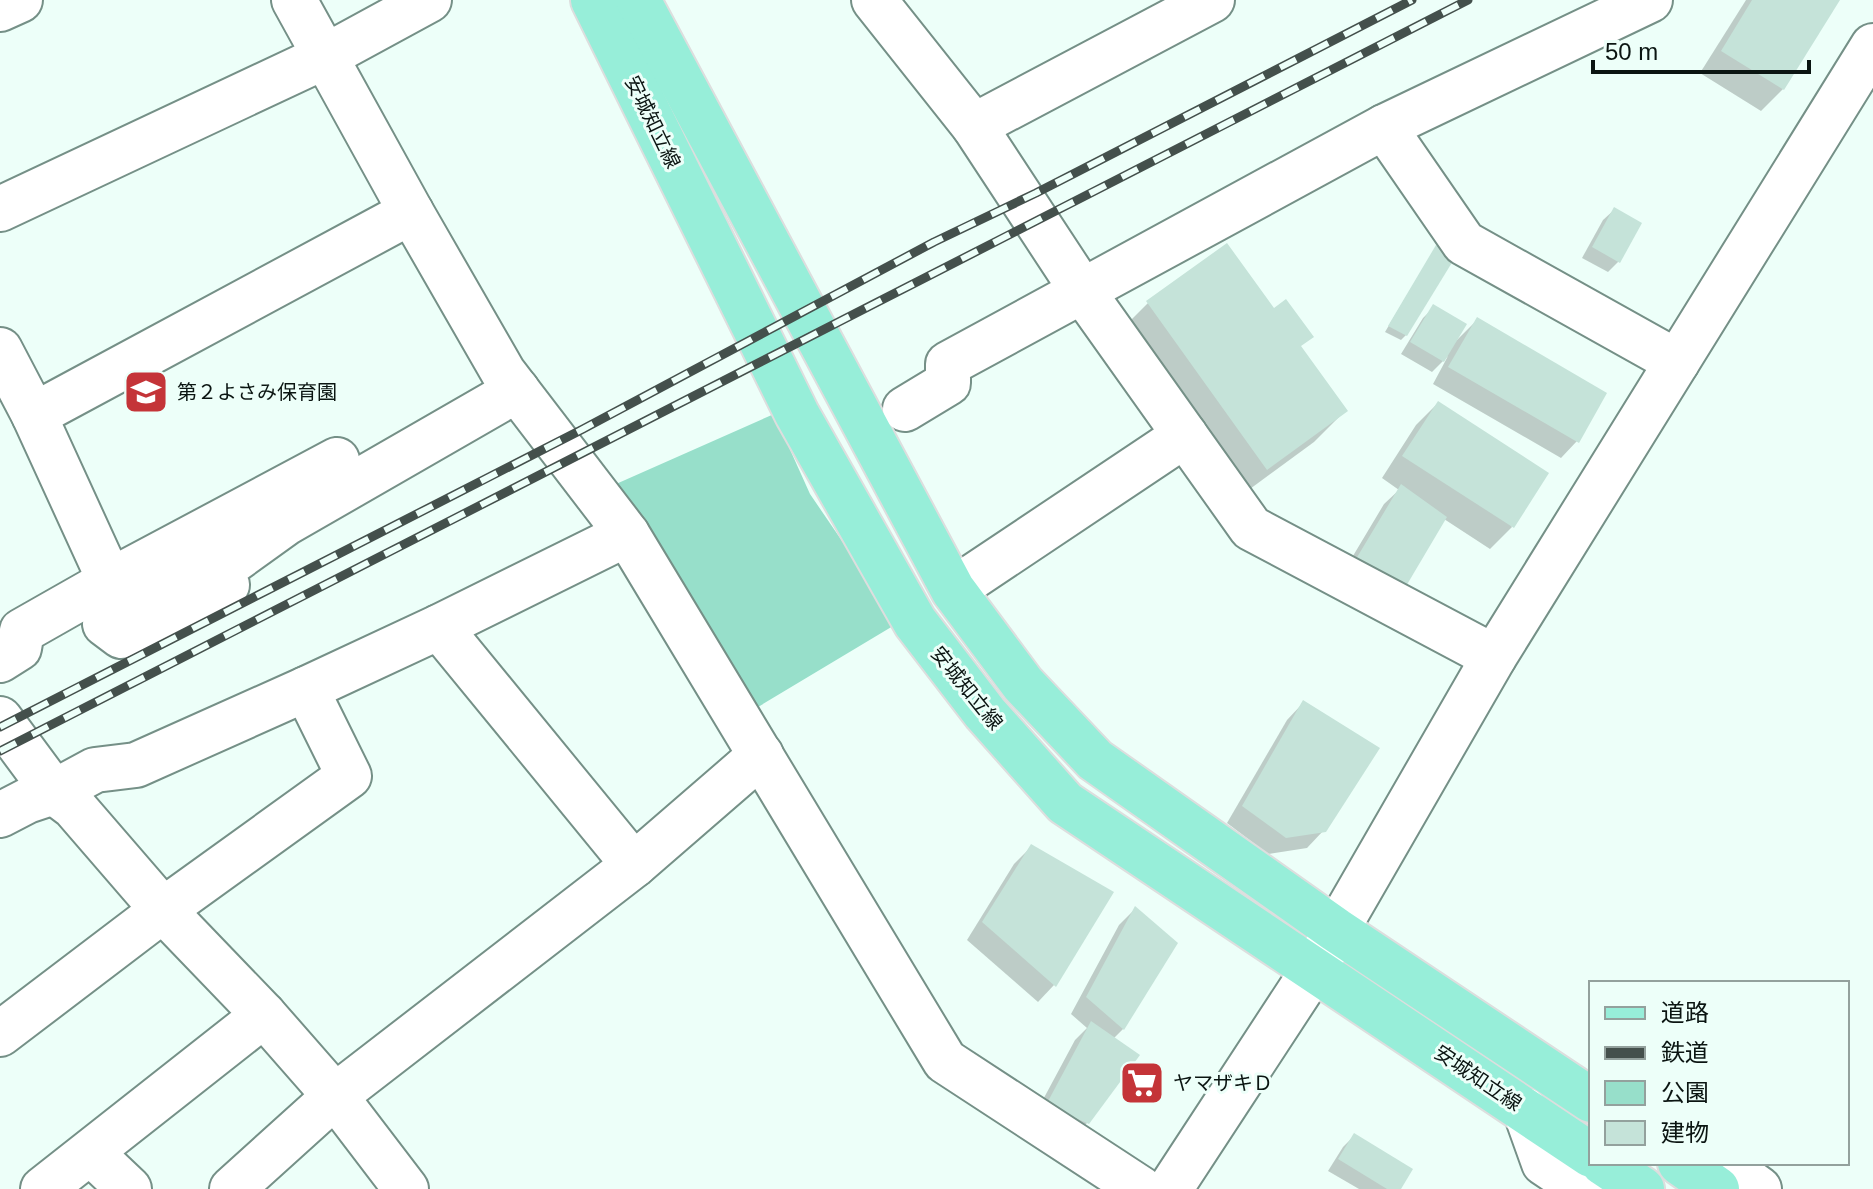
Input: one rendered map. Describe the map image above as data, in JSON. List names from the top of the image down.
{
  "streets": {
    "main road": ["安城知立線"]
  },
  "places": {
    "school or university": ["第２よさみ保育園"],
    "supermarket": ["ヤマザキＤ"]
  },
  "legend": [
    "道路",
    "鉄道",
    "公園",
    "建物"
  ],
  "scale_bar": "50 m"
}
